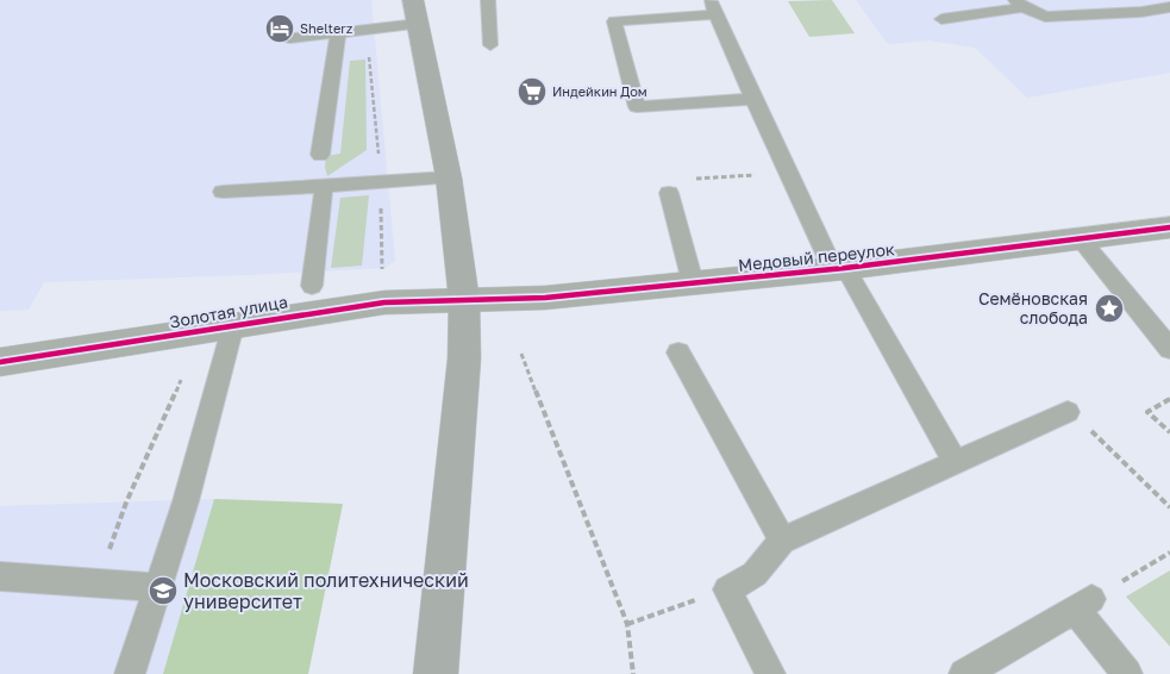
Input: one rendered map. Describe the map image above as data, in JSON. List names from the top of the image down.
{
  "streets": {
    "street": ["Медовый переулок", "Золотая улица"]
  },
  "crossings": [
    ["Медовый переулок", "Золотая улица"]
  ],
  "places": {
    "hotel": ["Shelterz"],
    "supermarket": ["Индейкин Дом"],
    "place": ["Семёновская слобода"],
    "school or university": ["Московский политехнический университет"]
  }
}
